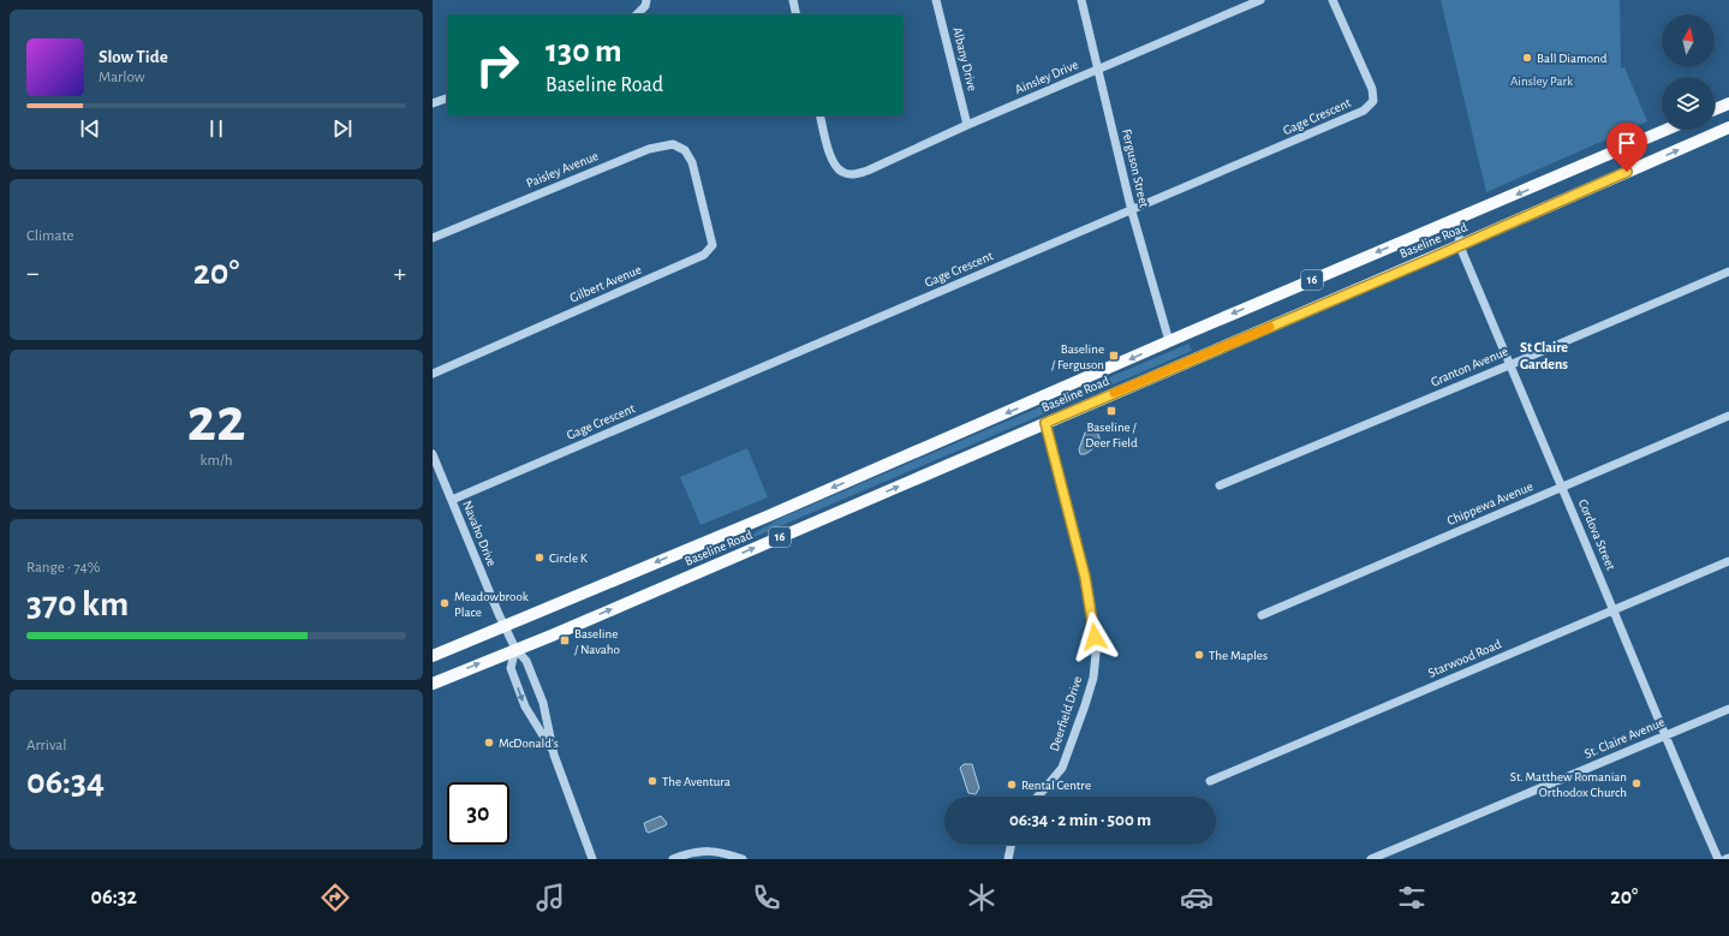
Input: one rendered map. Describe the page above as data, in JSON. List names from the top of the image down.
{
  "streets": {
    "main road": ["Baseline Road", "16"],
    "street": [
      "Albany Drive",
      "Ainsley Drive",
      "Gage Crescent",
      "Ferguson Street",
      "Paisley Avenue",
      "Gilbert Avenue",
      "Granton Avenue",
      "Chippewa Avenue",
      "Navaho Drive",
      "Cordova Street",
      "Starwood Road",
      "Deerfield Drive",
      "St. Claire Avenue"
    ]
  },
  "crossings": [
    ["Albany Drive", "Ainsley Drive"],
    ["Ainsley Drive", "Ferguson Street"],
    ["Gage Crescent", "Ferguson Street"],
    ["Gage Crescent", "Navaho Drive"],
    ["Ferguson Street", "Baseline Road"],
    ["Paisley Avenue", "Gilbert Avenue"],
    ["Baseline Road", "Navaho Drive"],
    ["Baseline Road", "Cordova Street"],
    ["Baseline Road", "Deerfield Drive"],
    ["Granton Avenue", "Cordova Street"],
    ["Chippewa Avenue", "Cordova Street"],
    ["Cordova Street", "Starwood Road"],
    ["Cordova Street", "St. Claire Avenue"]
  ],
  "districts": ["St Claire Gardens"],
  "parks": ["Ainsley Park"],
  "places": {
    "other": [
      "Ball Diamond",
      "Circle K",
      "Meadowbrook Place",
      "The Maples",
      "McDonald's",
      "The Aventura",
      "St. Matthew Romanian Orthodox Church",
      "Rental Centre"
    ],
    "transit": ["Baseline / Ferguson", "Baseline / Deer Field", "Baseline / Navaho"]
  },
  "north": "top",
  "page": {
    "turn": ["130 m", "Baseline Road"],
    "song": ["Slow Tide", "Marlow"],
    "tile": [
      "Climate",
      ["22", "km/h"],
      ["Range · 74%", "370 km"],
      ["Arrival", "06:34"]
    ],
    "heat": ["−", "20°", "+"],
    "limit": "30",
    "trip": "06:34 · 2 min · 500 m",
    "tabs": ["06:32", "20°"]
  }
}
